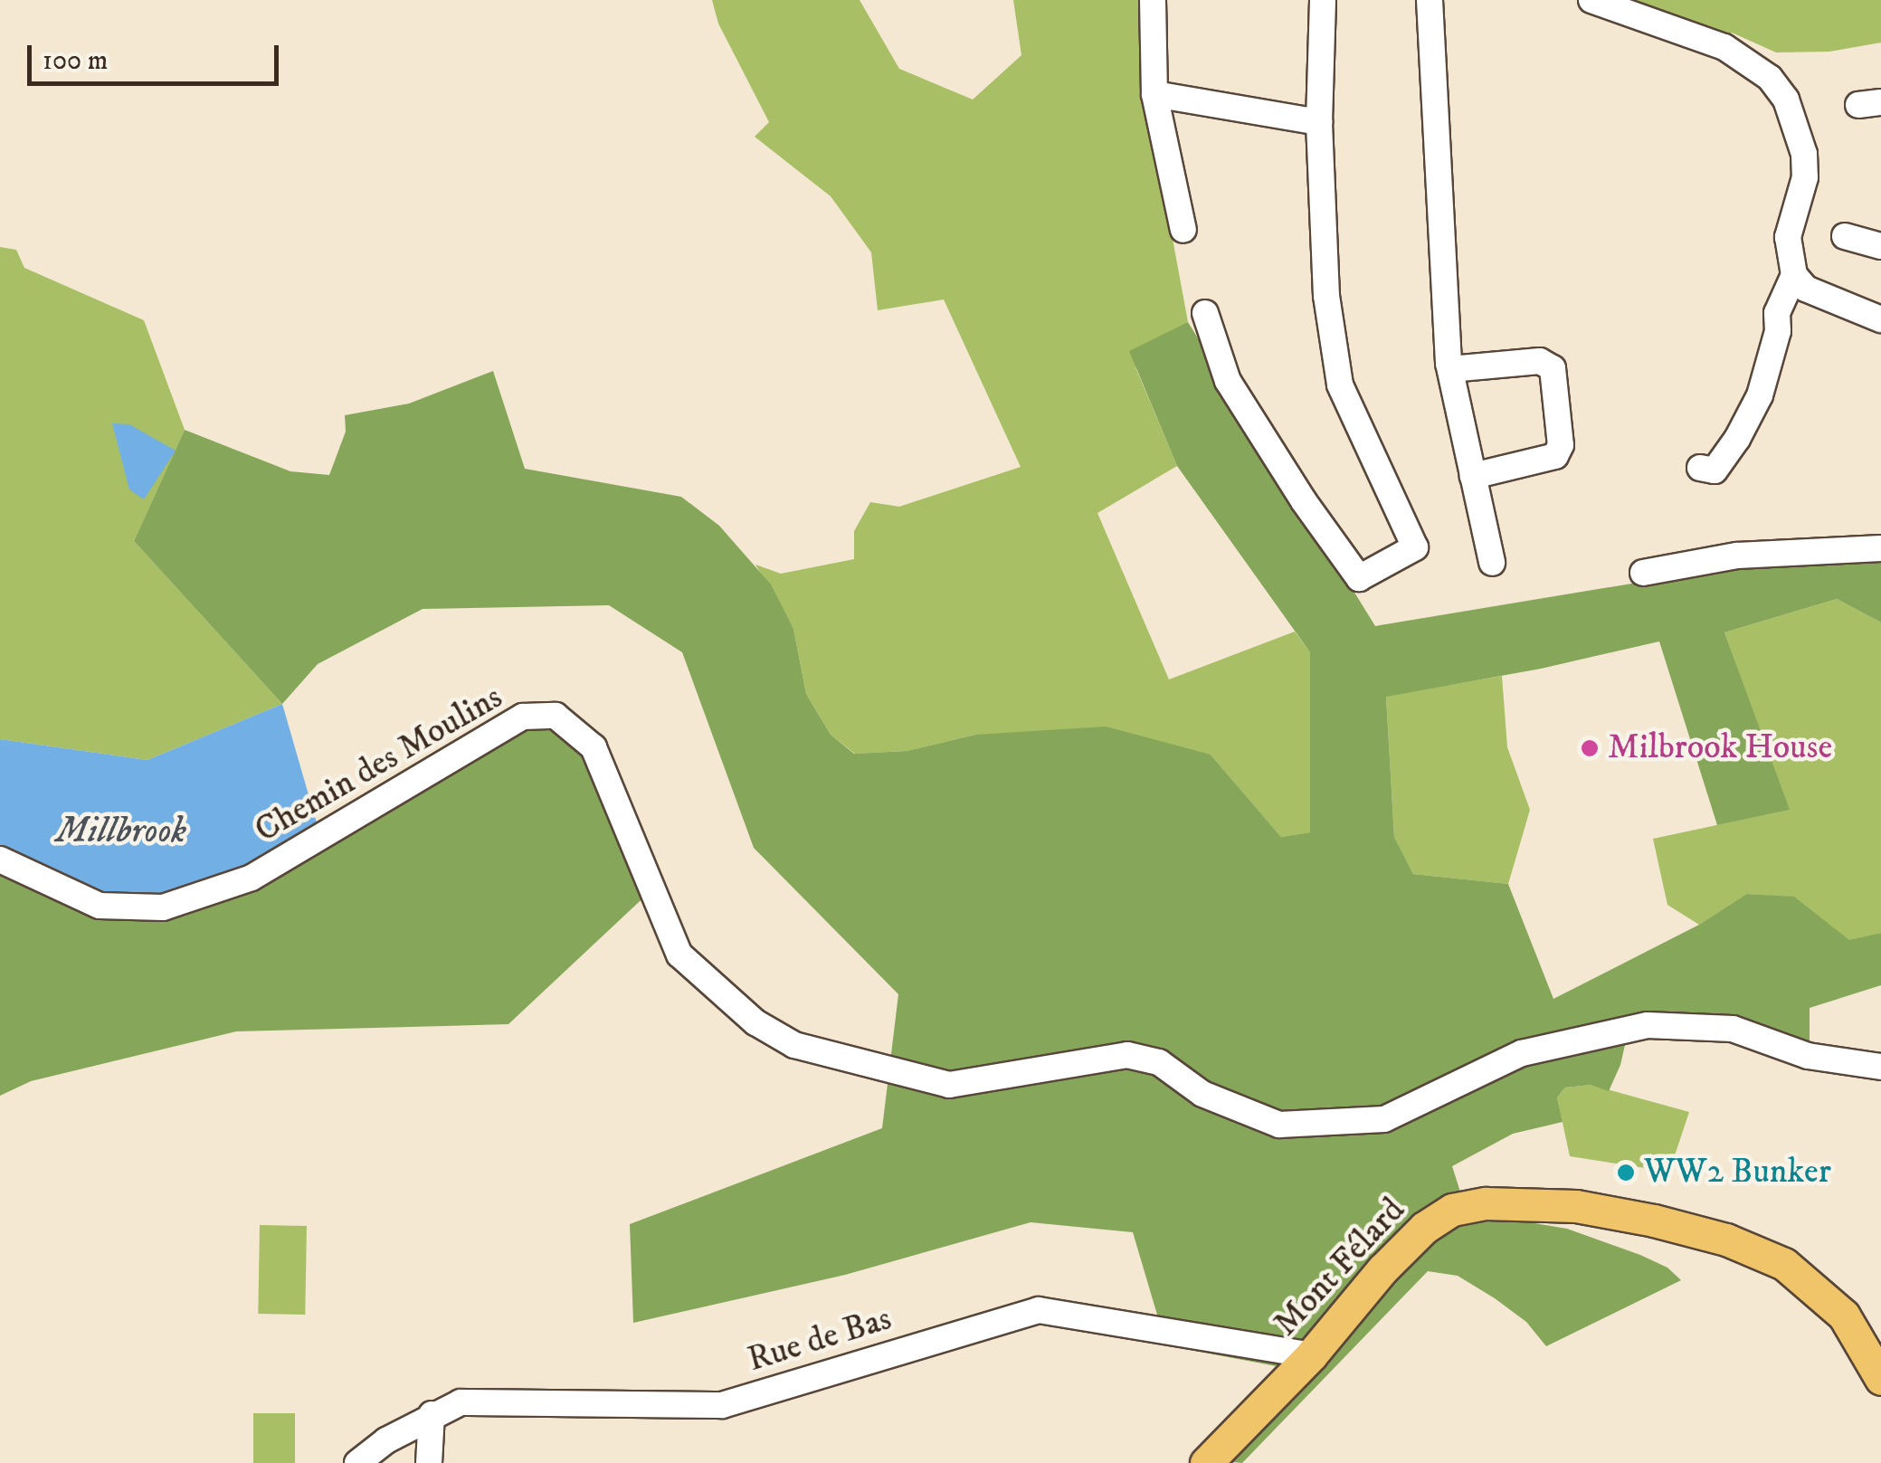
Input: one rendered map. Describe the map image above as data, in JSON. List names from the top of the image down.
{
  "streets": {
    "main road": ["Mont Félard"],
    "street": ["Chemin des Moulins", "Rue de Bas"]
  },
  "crossings": [
    ["Mont Félard", "Rue de Bas"]
  ],
  "water": ["Millbrook"],
  "places": ["Milbrook House", "WW2 Bunker"],
  "scale_bar": "100 m"
}
